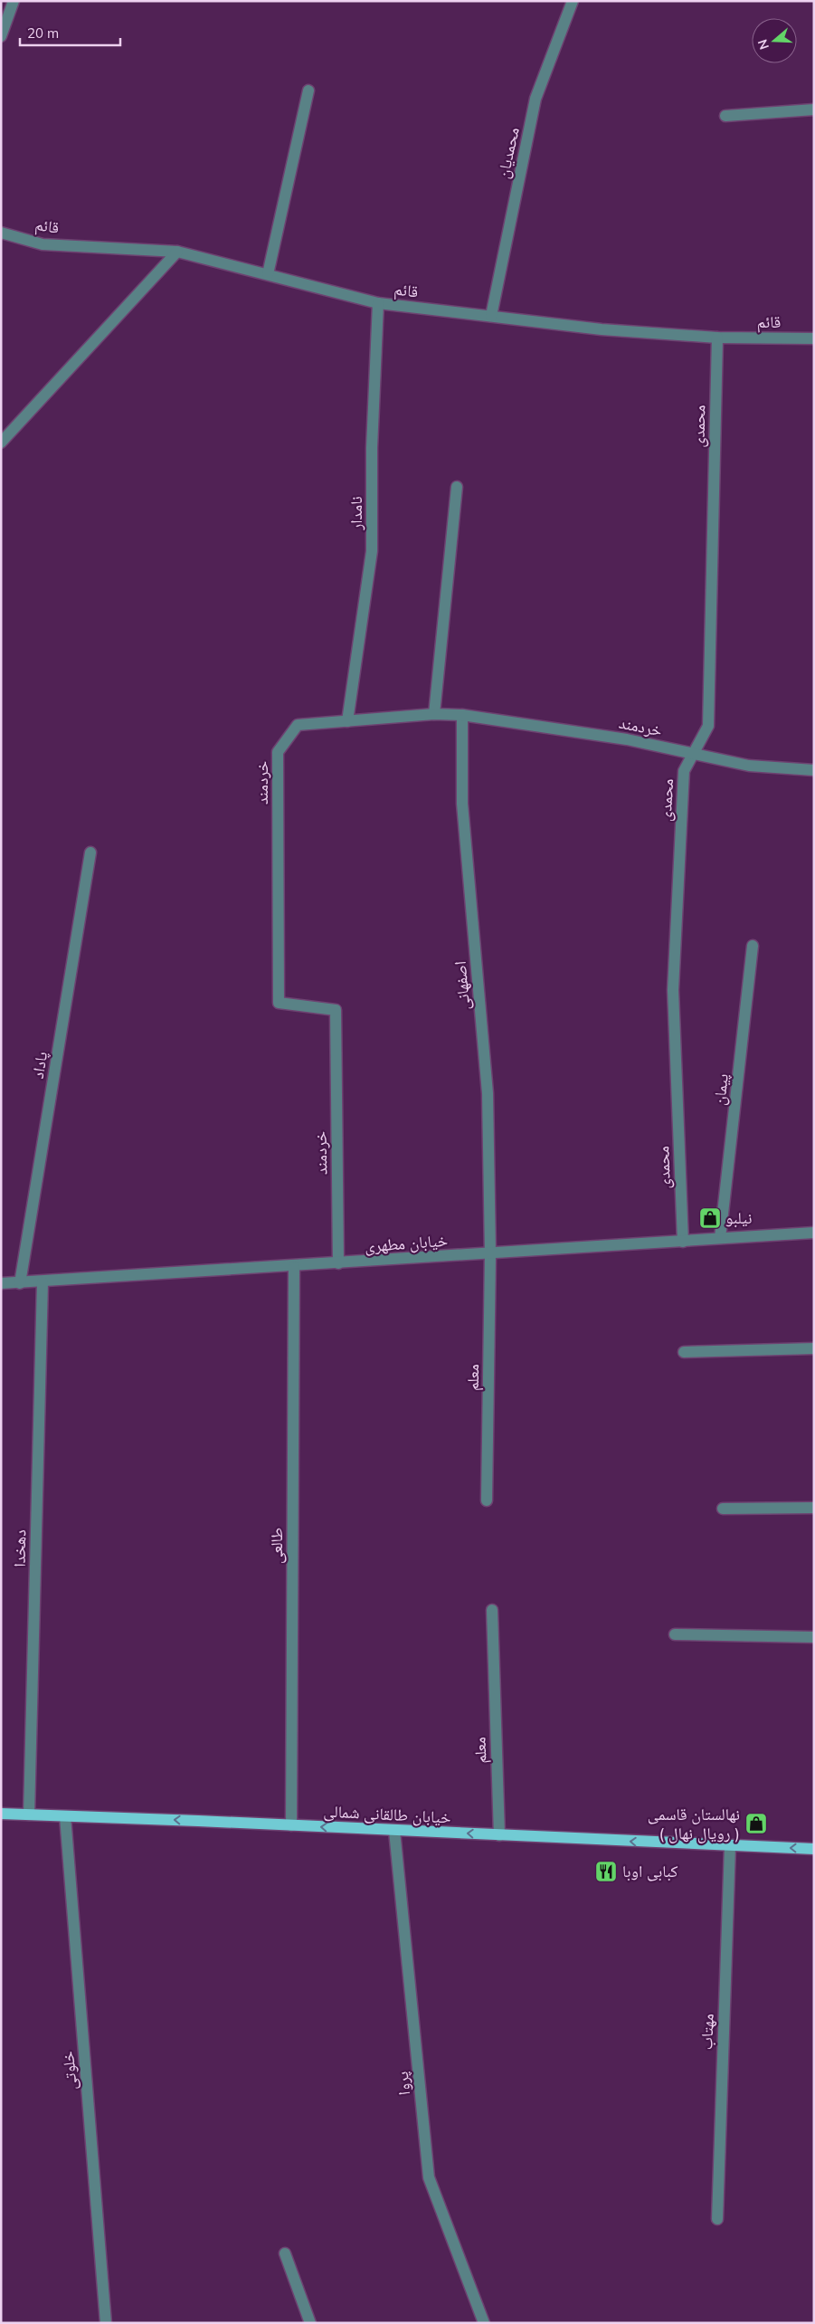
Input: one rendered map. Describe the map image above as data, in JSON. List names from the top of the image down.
{
  "streets": {
    "main road": ["خیابان طالقانی شمالی"],
    "street": [
      "محمدیان",
      "قائم",
      "محمدی",
      "نامدار",
      "خردمند",
      "اصفهانی",
      "پاداد",
      "پیمان",
      "خیابان مطهری",
      "معلم",
      "طالعی",
      "دهخدا",
      "مهتاب",
      "خلوتی",
      "پروا"
    ]
  },
  "crossings": [
    ["محمدیان", "قائم"],
    ["قائم", "محمدی"],
    ["قائم", "نامدار"],
    ["محمدی", "خردمند"],
    ["محمدی", "خیابان مطهری"],
    ["نامدار", "خردمند"],
    ["خردمند", "اصفهانی"],
    ["خردمند", "خیابان مطهری"],
    ["اصفهانی", "خیابان مطهری"],
    ["اصفهانی", "معلم"],
    ["پاداد", "خیابان مطهری"],
    ["پیمان", "خیابان مطهری"],
    ["خیابان مطهری", "معلم"],
    ["خیابان مطهری", "طالعی"],
    ["خیابان مطهری", "دهخدا"],
    ["معلم", "خیابان طالقانی شمالی"],
    ["طالعی", "خیابان طالقانی شمالی"],
    ["دهخدا", "خیابان طالقانی شمالی"],
    ["خیابان طالقانی شمالی", "مهتاب"],
    ["خیابان طالقانی شمالی", "خلوتی"],
    ["خیابان طالقانی شمالی", "پروا"]
  ],
  "one_way": ["خیابان طالقانی شمالی"],
  "places": {
    "shop": ["نیلبو", "نهالستان قاسمی ( رویال نهال )"],
    "restaurant": ["کبابی اوبا"]
  },
  "scale_bar": "20 m",
  "north": "left"
}
